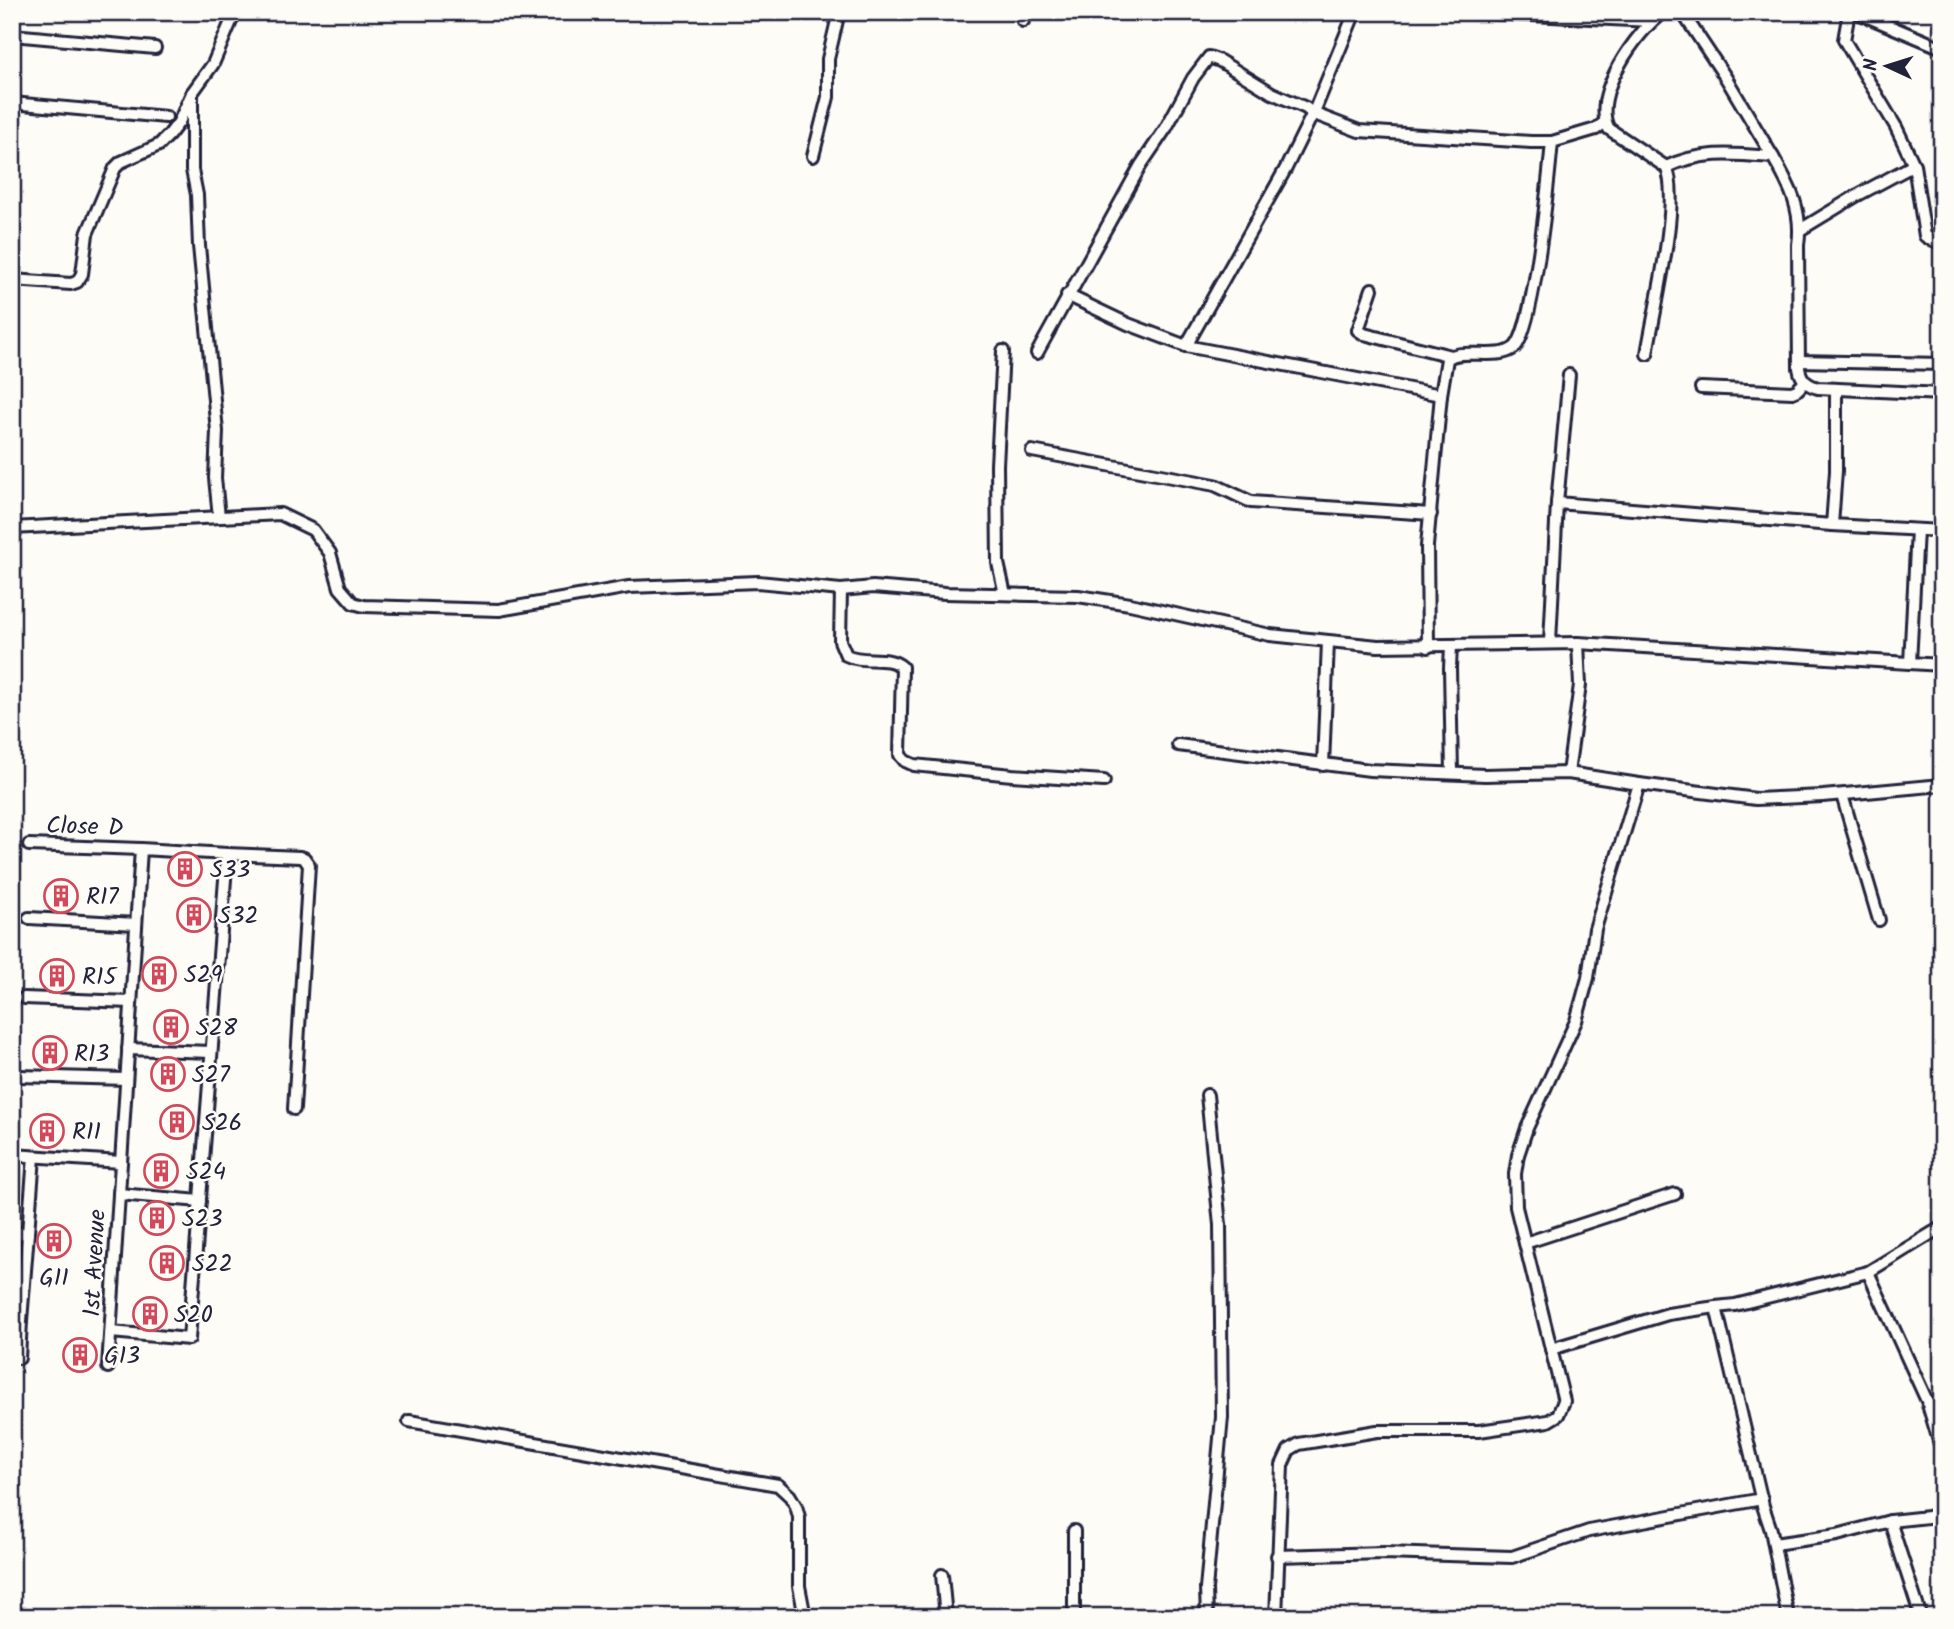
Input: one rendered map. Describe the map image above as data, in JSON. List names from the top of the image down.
{
  "streets": {
    "street": ["Close D", "1st Avenue"]
  },
  "crossings": [
    ["Close D", "1st Avenue"]
  ],
  "places": {
    "building": [
      "S33",
      "R17",
      "S32",
      "S29",
      "R15",
      "S28",
      "R13",
      "S27",
      "S26",
      "R11",
      "S24",
      "S23",
      "G11",
      "S22",
      "S20",
      "G13"
    ]
  },
  "north": "left"
}
